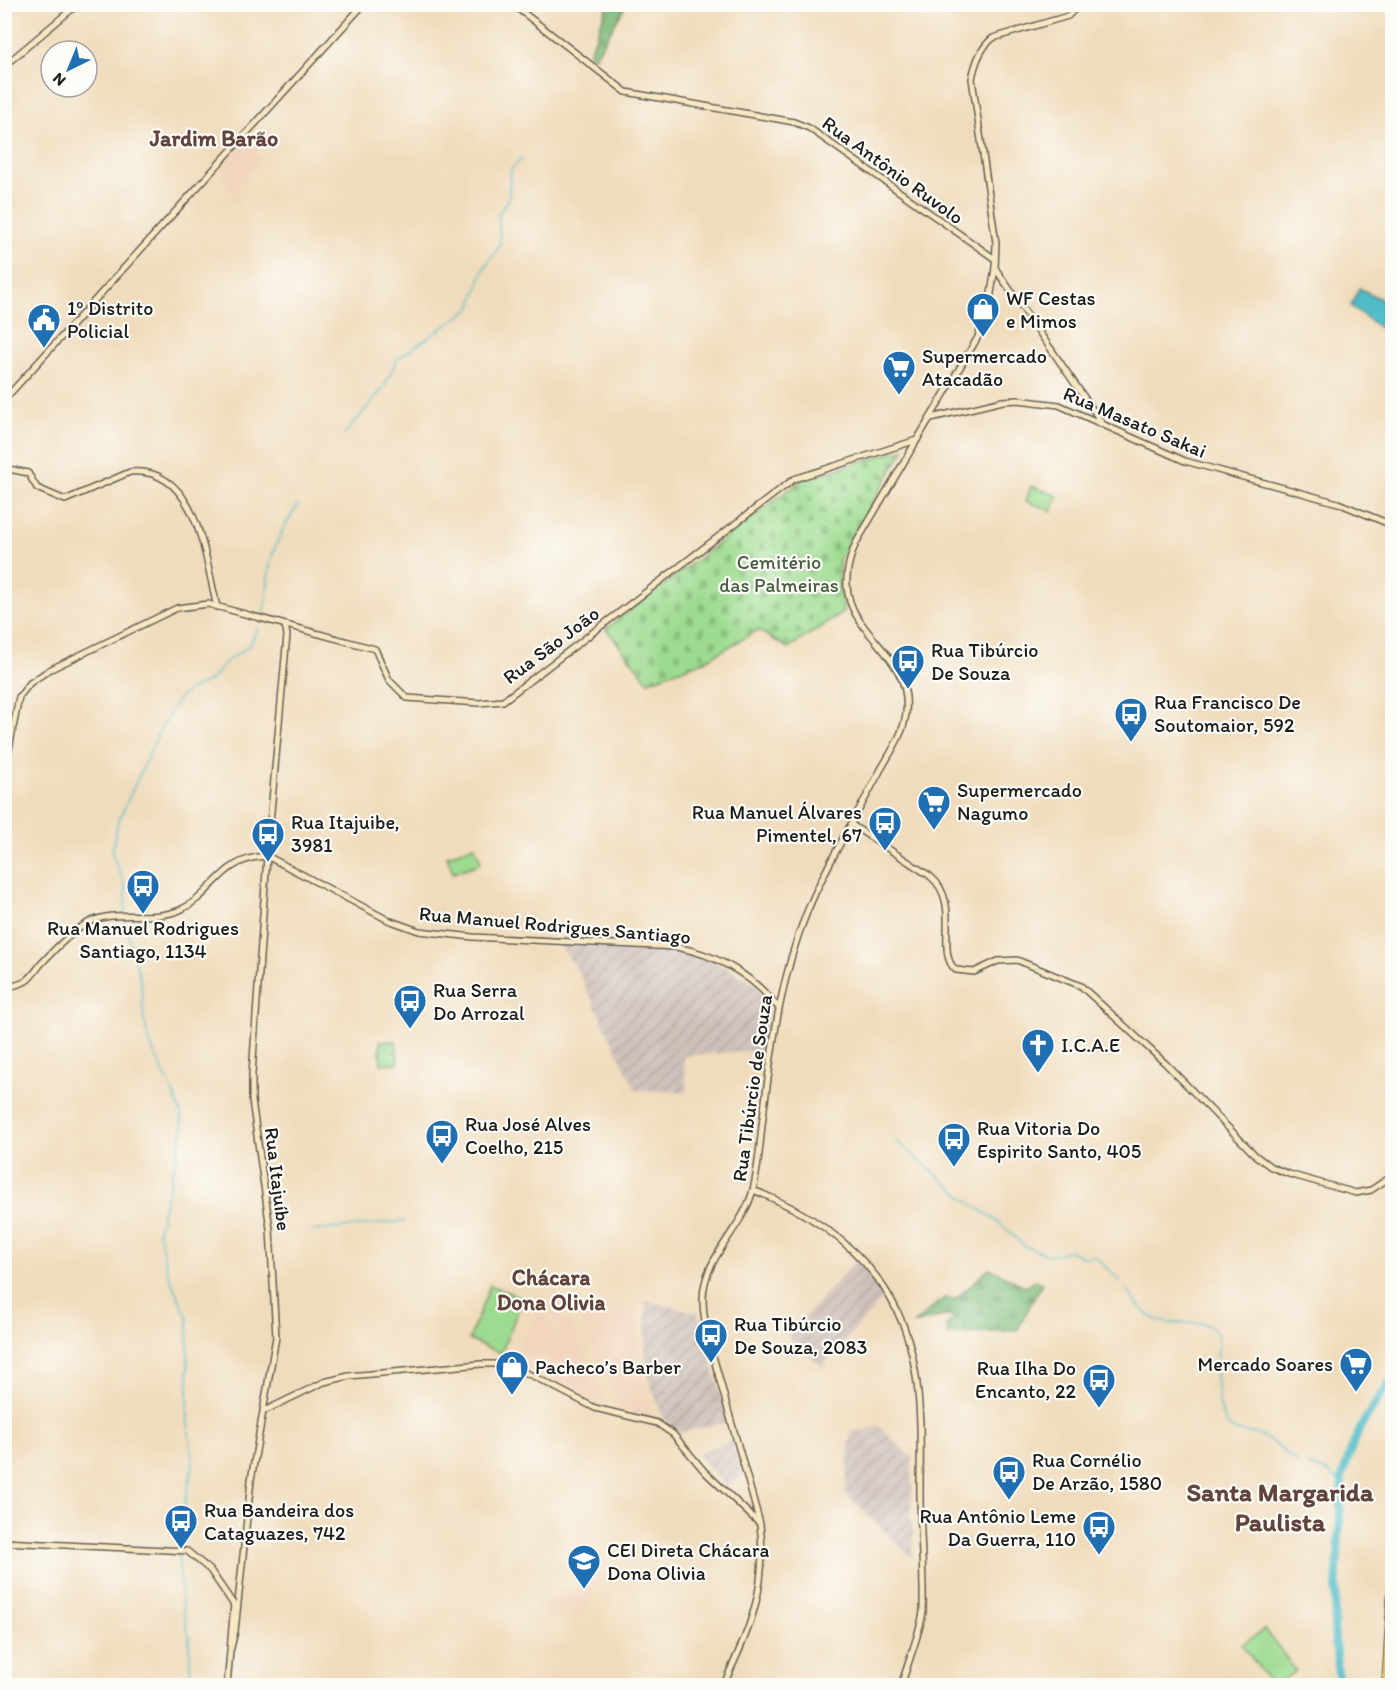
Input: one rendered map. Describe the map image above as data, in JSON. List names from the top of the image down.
{
  "streets": {
    "main road": [
      "Rua Antônio Ruvolo",
      "Rua Masato Sakai",
      "Rua São João",
      "Rua Manuel Rodrigues Santiago",
      "Rua Tibúrcio de Souza",
      "Rua Itajuíbe"
    ]
  },
  "crossings": [
    ["Rua Antônio Ruvolo", "Rua Tibúrcio de Souza"],
    ["Rua Masato Sakai", "Rua Tibúrcio de Souza"],
    ["Rua São João", "Rua Tibúrcio de Souza"],
    ["Rua São João", "Rua Itajuíbe"],
    ["Rua Manuel Rodrigues Santiago", "Rua Tibúrcio de Souza"],
    ["Rua Manuel Rodrigues Santiago", "Rua Itajuíbe"]
  ],
  "districts": ["Jardim Barão", "Chácara Dona Olivia", "Santa Margarida Paulista"],
  "parks": ["Cemitério das Palmeiras"],
  "places": {
    "shop": ["WF Cestas e Mimos", "Pacheco’s Barber"],
    "public building": ["1º Distrito Policial"],
    "supermarket": ["Supermercado Atacadão", "Supermercado Nagumo", "Mercado Soares"],
    "bus stop": [
      "Rua Tibúrcio De Souza",
      "Rua Francisco De Soutomaior, 592",
      "Rua Manuel Álvares Pimentel, 67",
      "Rua Itajuibe, 3981",
      "Rua Manuel Rodrigues Santiago, 1134",
      "Rua Serra Do Arrozal",
      "Rua José Alves Coelho, 215",
      "Rua Vitoria Do Espirito Santo, 405",
      "Rua Tibúrcio De Souza, 2083",
      "Rua Ilha Do Encanto, 22",
      "Rua Cornélio De Arzão, 1580",
      "Rua Bandeira dos Cataguazes, 742",
      "Rua Antônio Leme Da Guerra, 110"
    ],
    "church": ["I.C.A.E"],
    "school or university": ["CEI Direta Chácara Dona Olivia"]
  },
  "north": "bottom left"
}
